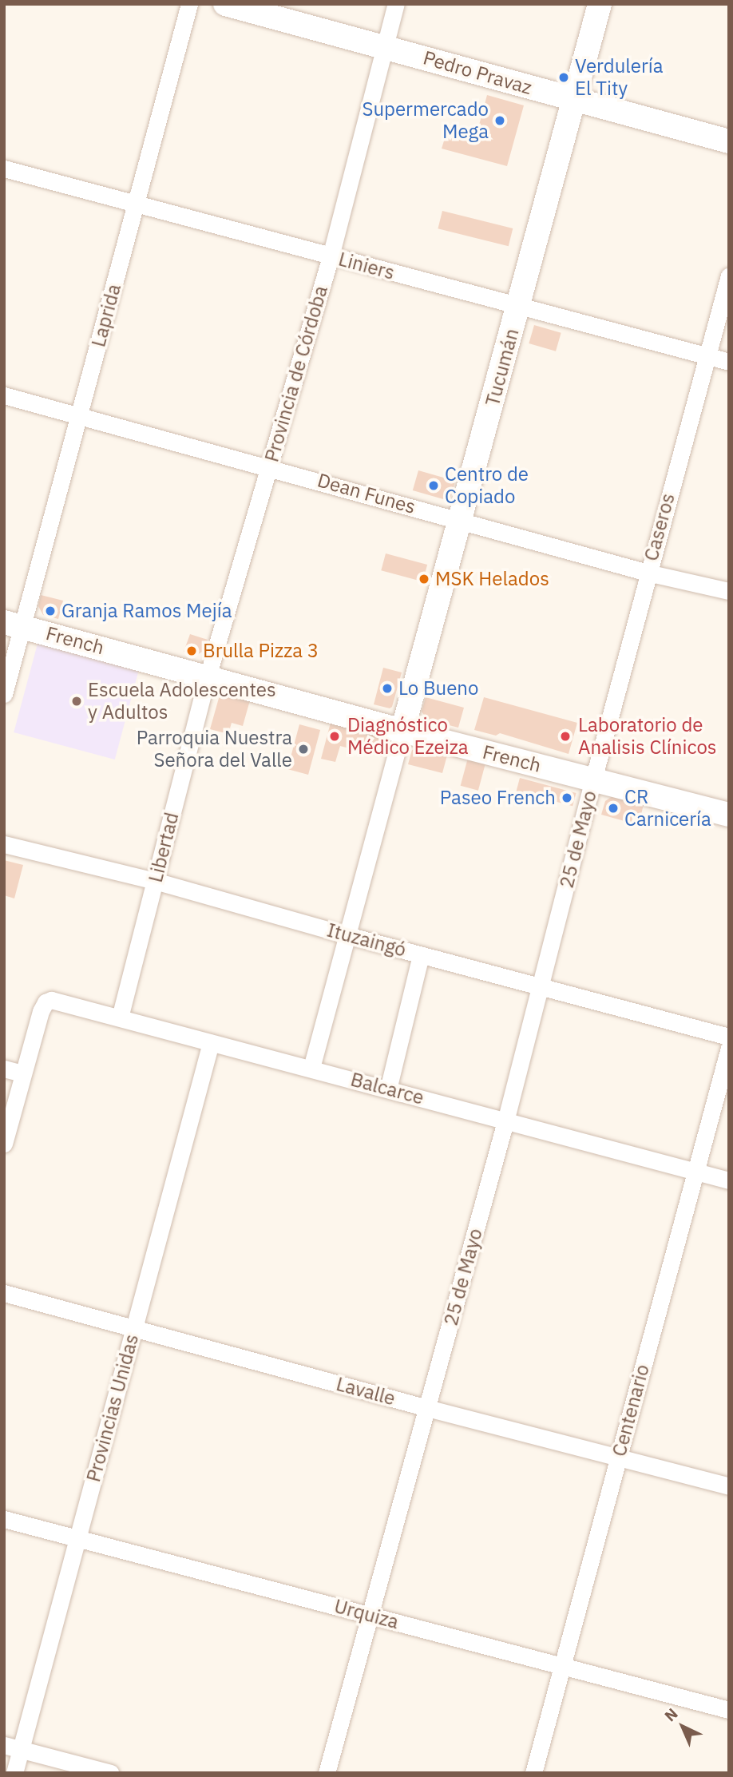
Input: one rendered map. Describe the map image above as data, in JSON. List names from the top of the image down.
{
  "streets": {
    "street": [
      "Pedro Pravaz",
      "Liniers",
      "Laprida",
      "Tucumán",
      "Provincia de Córdoba",
      "Dean Funes",
      "Caseros",
      "French",
      "25 de Mayo",
      "Libertad",
      "Ituzaingó",
      "Balcarce",
      "Lavalle",
      "Provincias Unidas",
      "Centenario",
      "Urquiza"
    ]
  },
  "crossings": [
    ["Pedro Pravaz", "Tucumán"],
    ["Pedro Pravaz", "Provincia de Córdoba"],
    ["Liniers", "Laprida"],
    ["Liniers", "Tucumán"],
    ["Liniers", "Provincia de Córdoba"],
    ["Liniers", "Caseros"],
    ["Laprida", "Dean Funes"],
    ["Laprida", "French"],
    ["Tucumán", "Dean Funes"],
    ["Tucumán", "French"],
    ["Provincia de Córdoba", "Dean Funes"],
    ["Provincia de Córdoba", "French"],
    ["Provincia de Córdoba", "Libertad"],
    ["Dean Funes", "Caseros"],
    ["Caseros", "French"],
    ["Caseros", "25 de Mayo"],
    ["French", "25 de Mayo"],
    ["French", "Libertad"],
    ["25 de Mayo", "Ituzaingó"],
    ["25 de Mayo", "Balcarce"],
    ["25 de Mayo", "Lavalle"],
    ["25 de Mayo", "Urquiza"],
    ["Libertad", "Ituzaingó"],
    ["Libertad", "Balcarce"],
    ["Balcarce", "Provincias Unidas"],
    ["Balcarce", "Centenario"],
    ["Lavalle", "Provincias Unidas"],
    ["Lavalle", "Centenario"],
    ["Provincias Unidas", "Urquiza"],
    ["Centenario", "Urquiza"]
  ],
  "places": [
    "Verdulería El Tity",
    "Supermercado Mega",
    "Centro de Copiado",
    "MSK Helados",
    "Granja Ramos Mejía",
    "Brulla Pizza 3",
    "Lo Bueno",
    "Escuela Adolescentes y Adultos",
    "Diagnóstico Médico Ezeiza",
    "Laboratorio de Analisis Clínicos",
    "Parroquia Nuestra Señora del Valle",
    "Paseo French",
    "CR Carnicería"
  ],
  "north": "top left"
}
